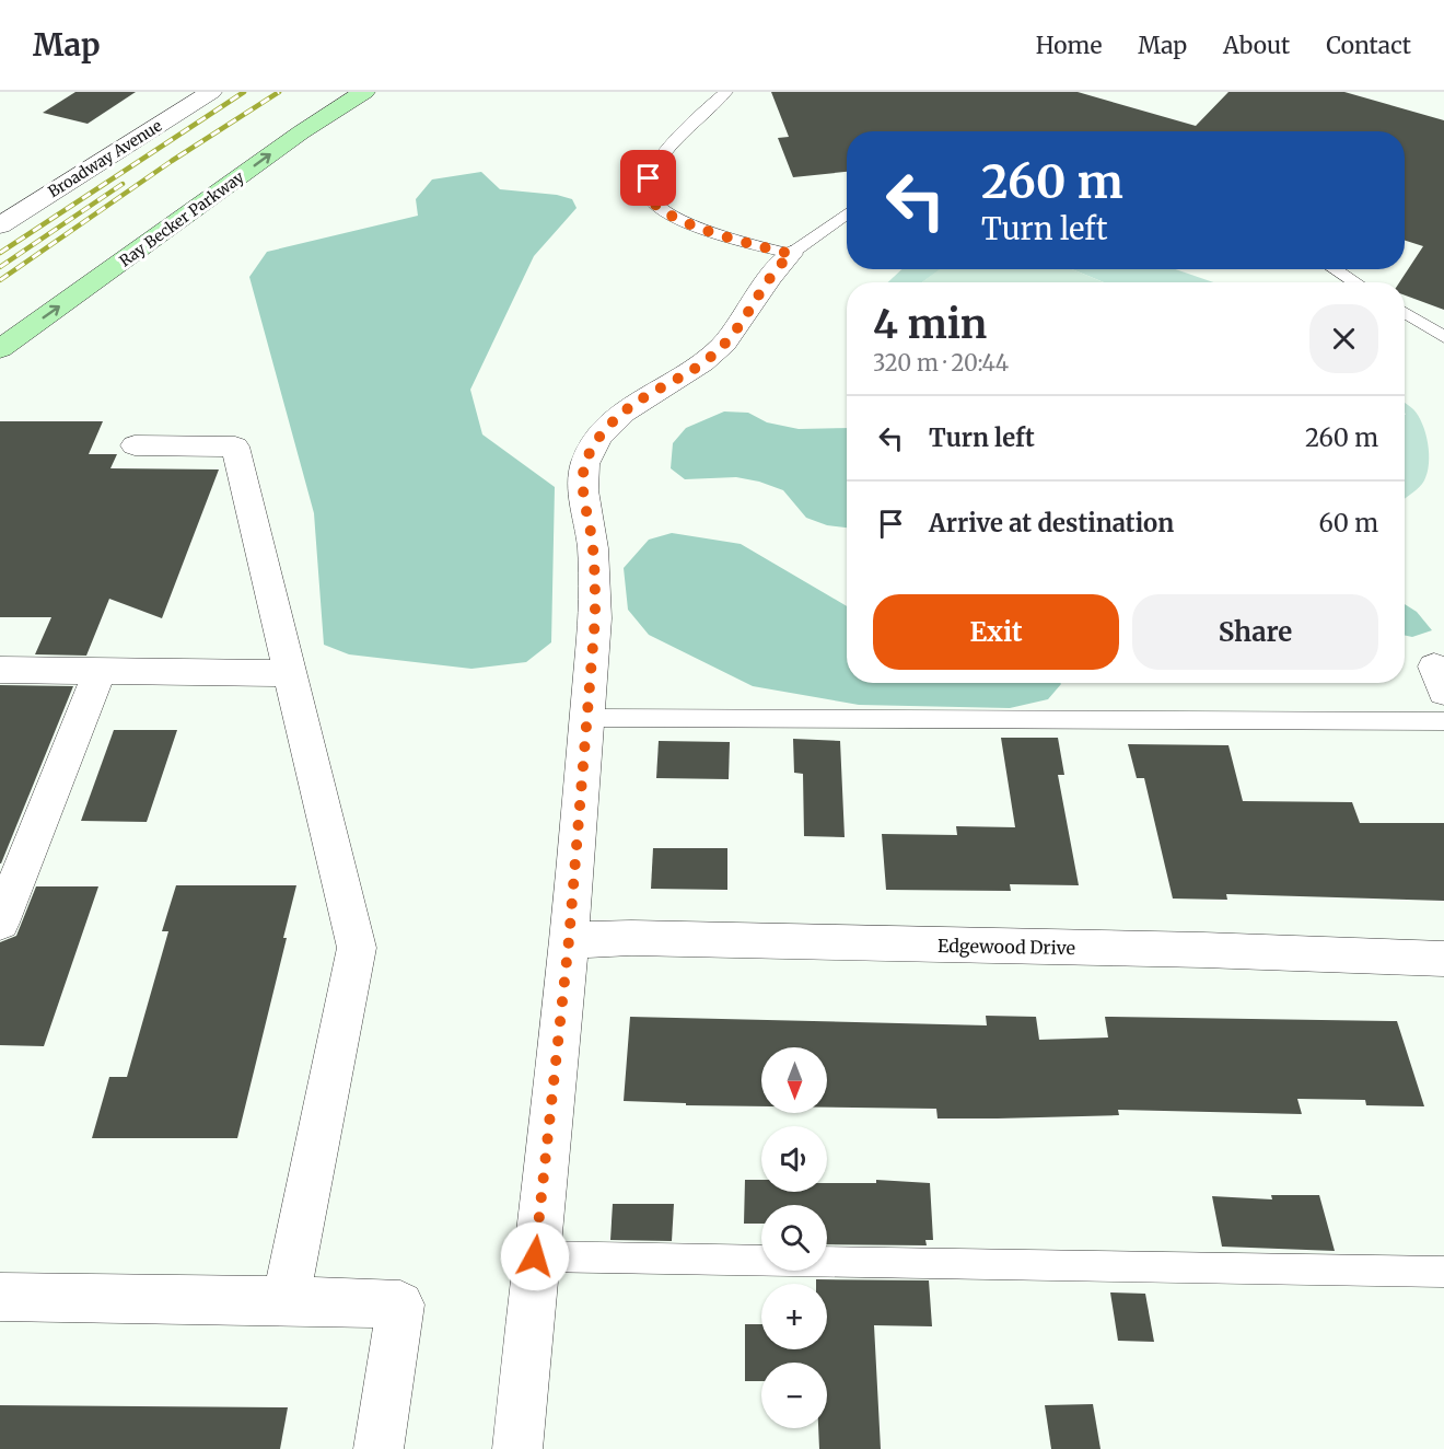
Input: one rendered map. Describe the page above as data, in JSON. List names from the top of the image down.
{
  "streets": {
    "main road": ["Ray Becker Parkway"],
    "street": ["Broadway Avenue", "Edgewood Drive"]
  },
  "north": "bottom",
  "page": {
    "header": "Map",
    "nav": [
      "Home",
      "Map",
      "About",
      "Contact"
    ],
    "turn": ["260 m", "Turn left"],
    "heading": ["4 min", "320 m · 20:44"],
    "list": [
      {
        "name": "Turn left",
        "value": "260 m"
      },
      {
        "name": "Arrive at destination",
        "value": "60 m"
      }
    ],
    "buttons": ["Exit", "Share"],
    "map_buttons": ["+", "−"]
  }
}
